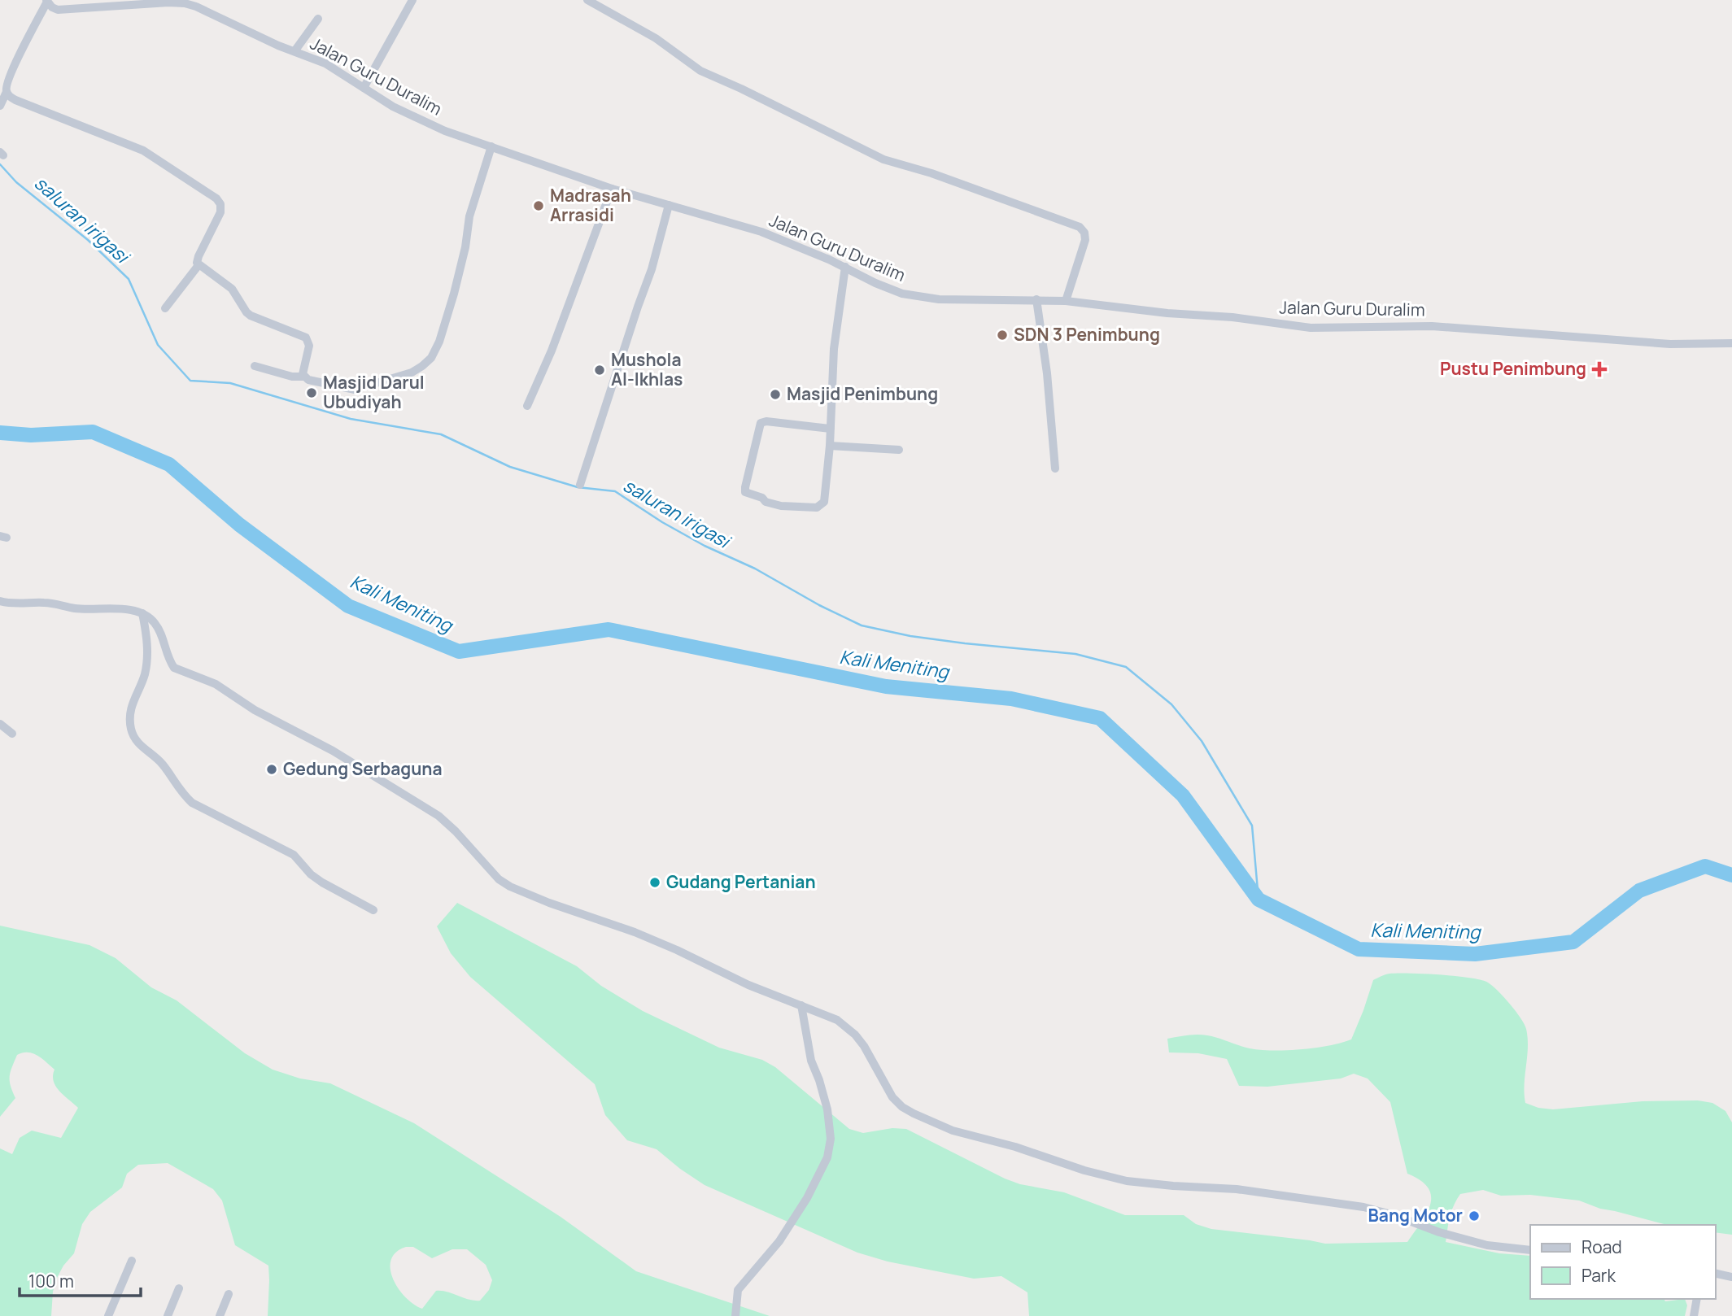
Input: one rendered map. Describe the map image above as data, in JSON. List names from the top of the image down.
{
  "streets": {
    "street": ["Jalan Guru Duralim"]
  },
  "water": ["saluran irigasi", "Kali Meniting"],
  "places": {
    "other": [
      "Madrasah Arrasidi",
      "SDN 3 Penimbung",
      "Mushola Al-Ikhlas",
      "Masjid Darul Ubudiyah",
      "Masjid Penimbung",
      "Gedung Serbaguna",
      "Gudang Pertanian",
      "Bang Motor"
    ],
    "health": ["Pustu Penimbung"]
  },
  "legend": ["Road", "Park"],
  "scale_bar": "100 m"
}
